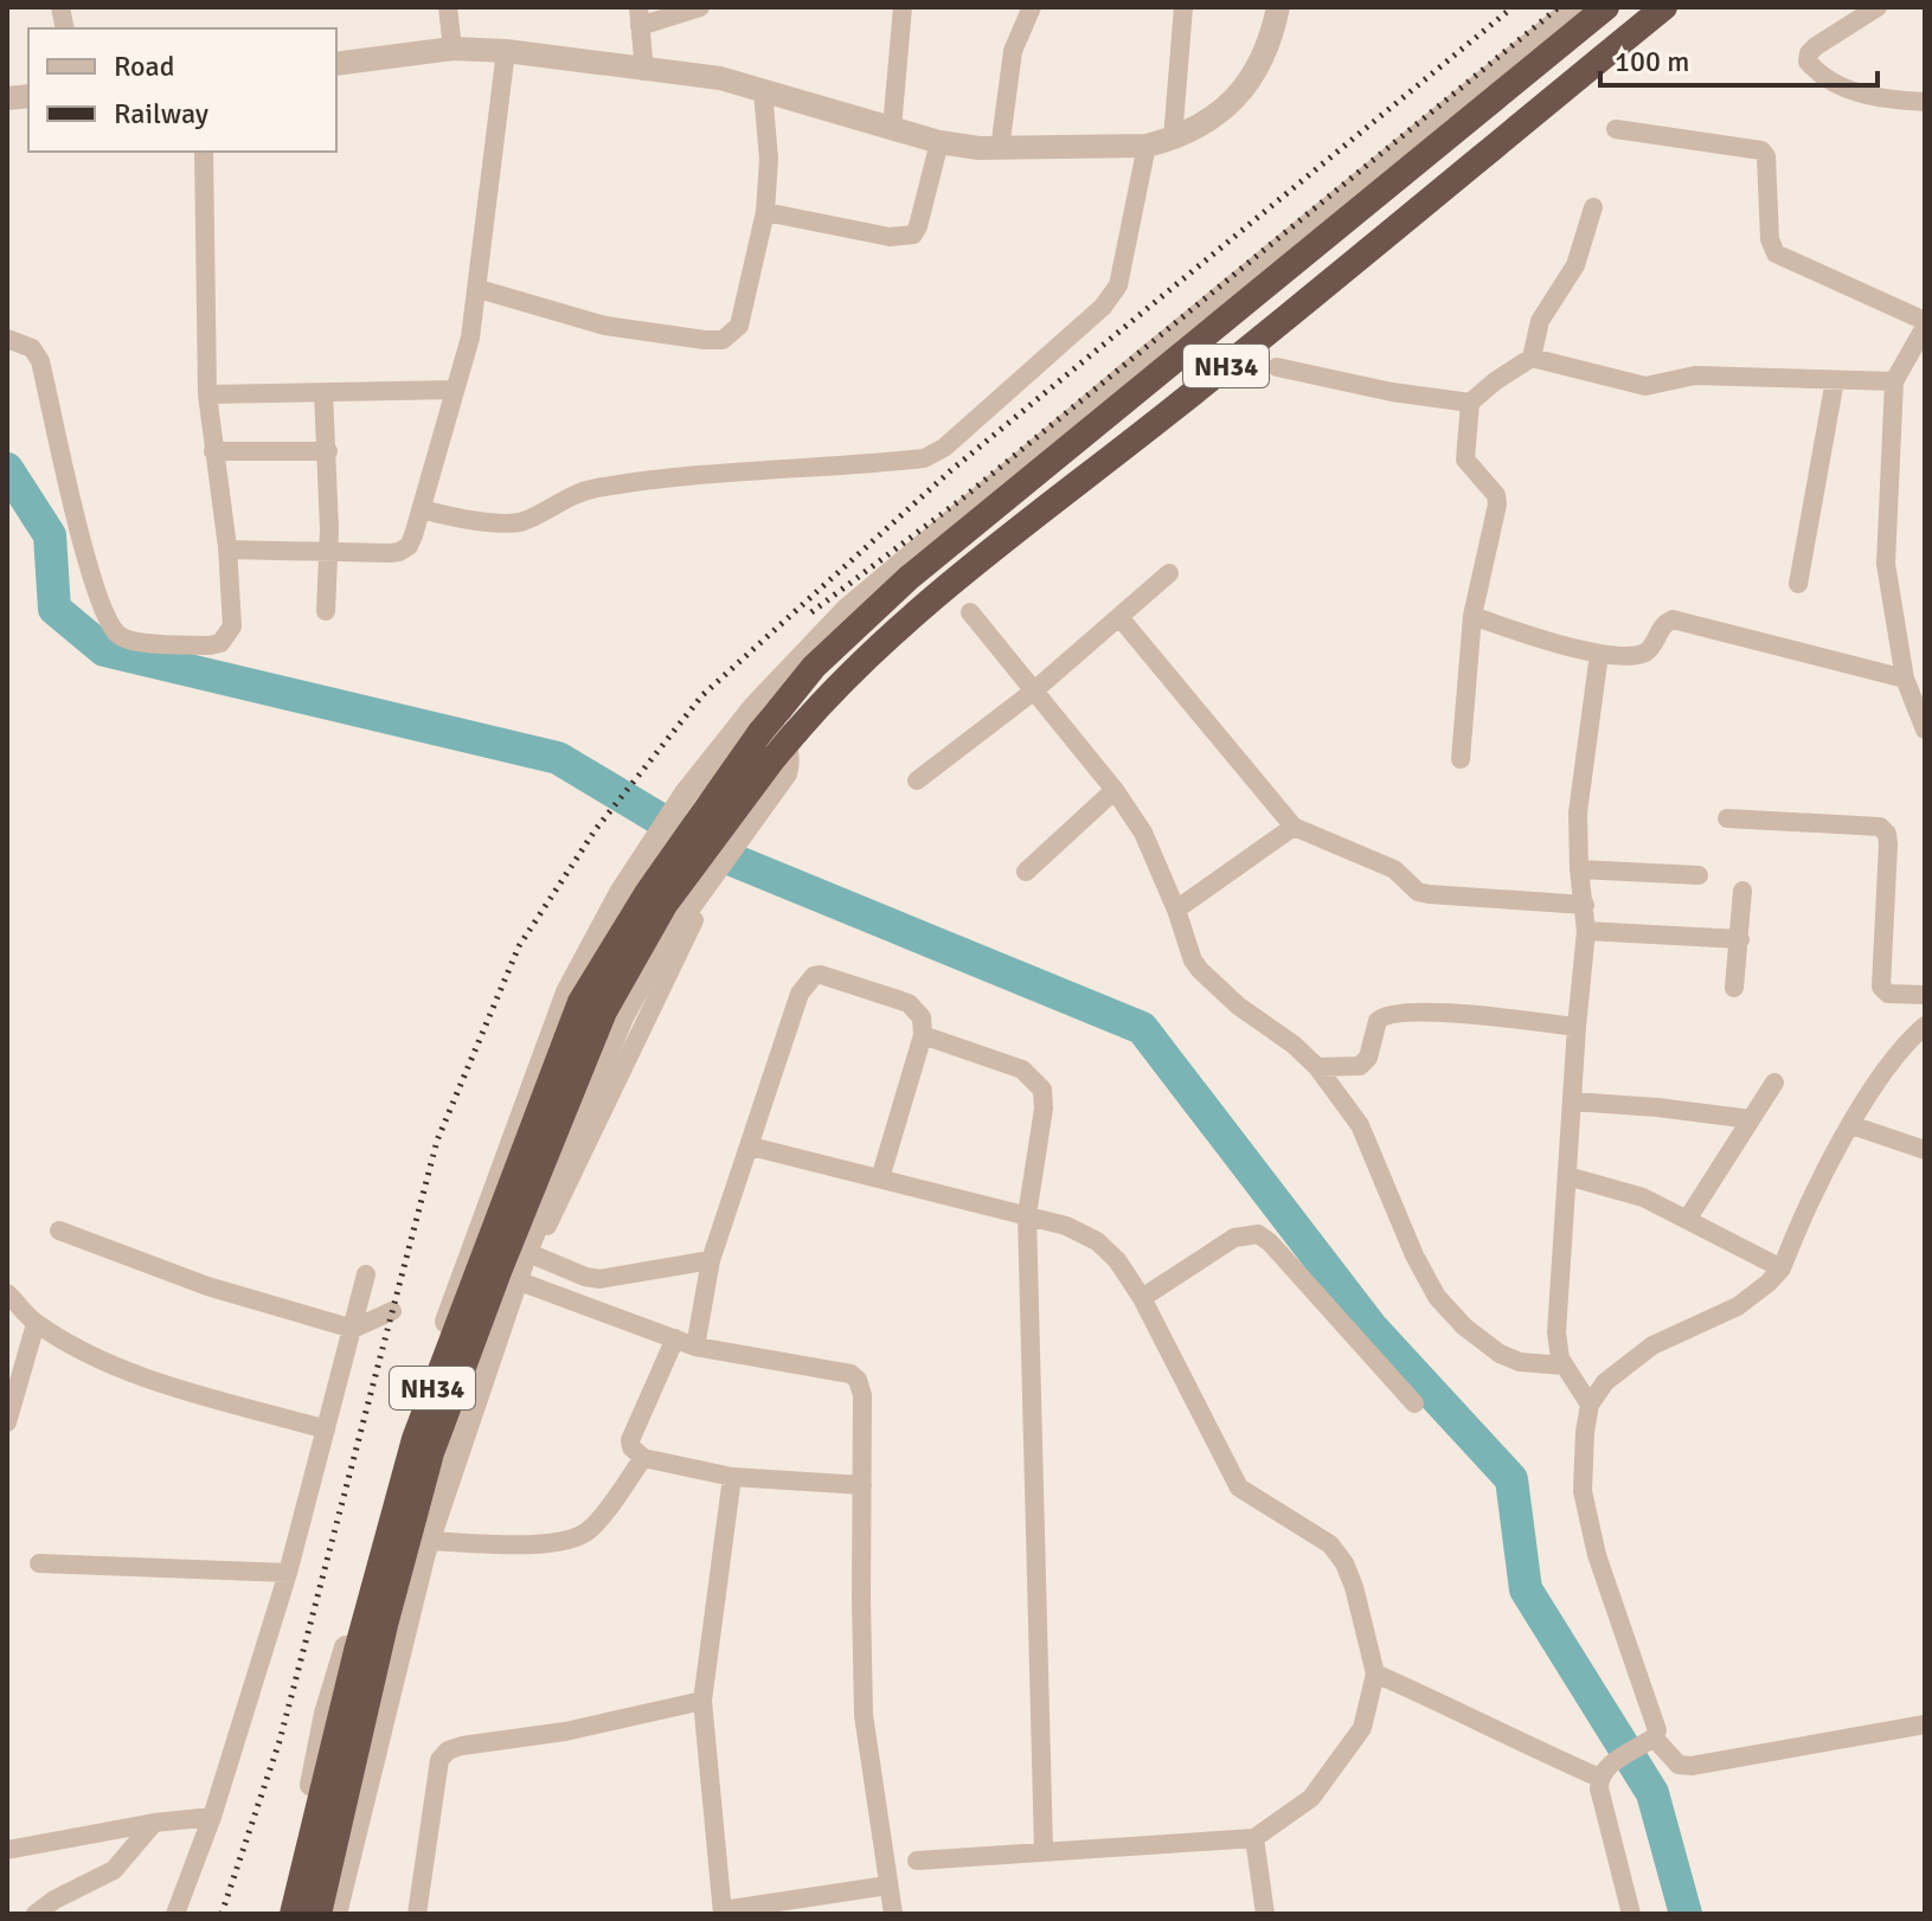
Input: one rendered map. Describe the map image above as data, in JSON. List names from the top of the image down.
{
  "streets": {
    "highway": ["NH34"]
  },
  "legend": ["Road", "Railway"],
  "scale_bar": "100 m"
}
